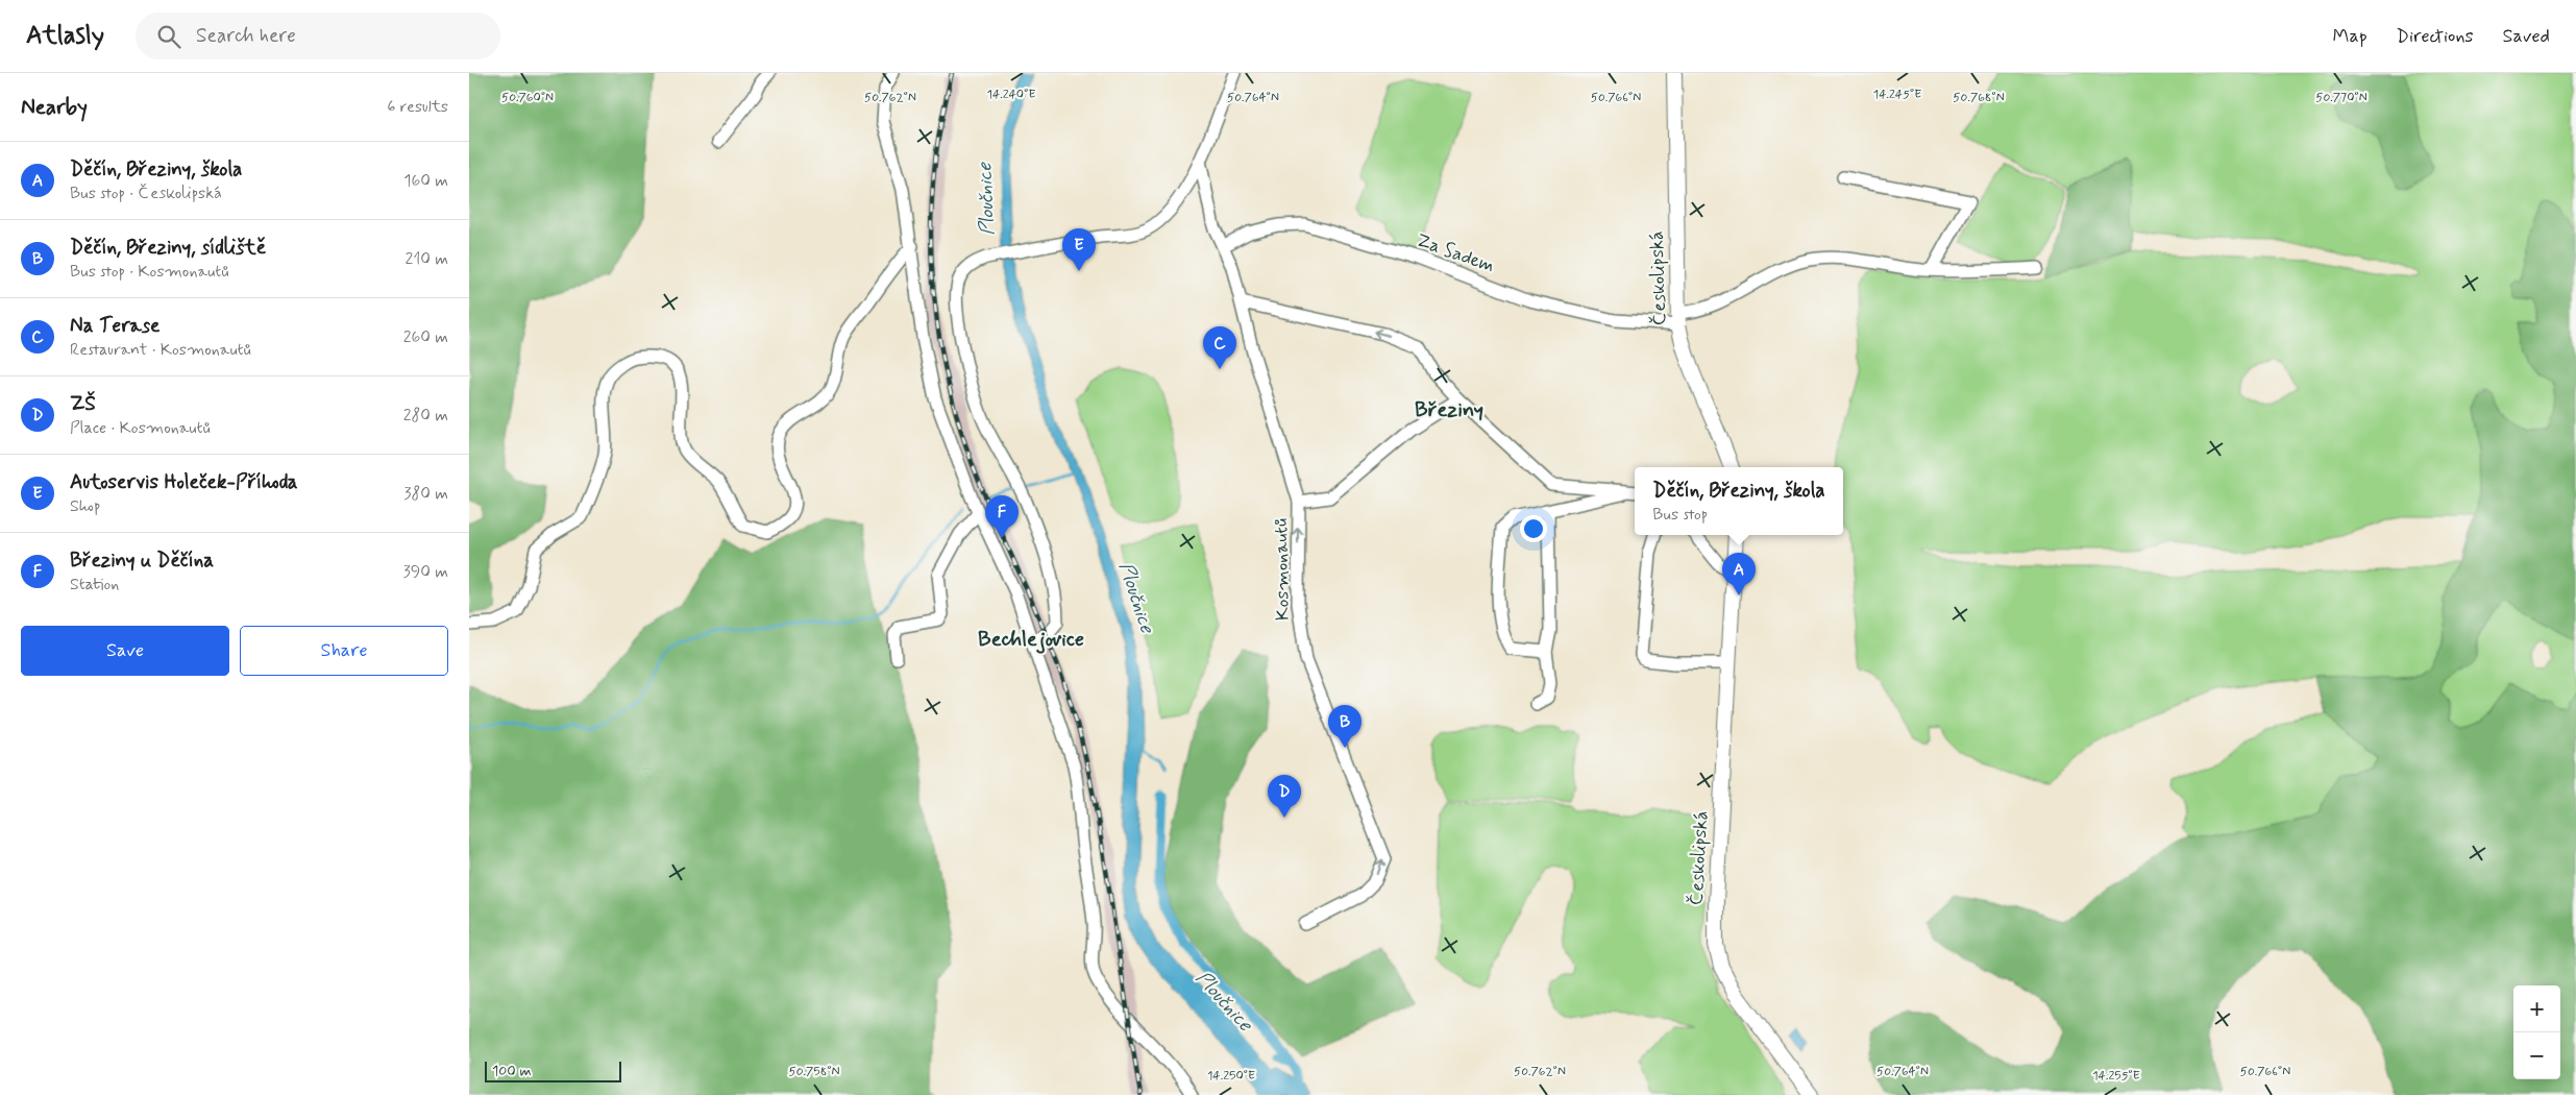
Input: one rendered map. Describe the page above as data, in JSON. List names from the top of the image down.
{
  "streets": {
    "main road": ["Českolipská"],
    "street": ["Za Sadem", "Kosmonautů"]
  },
  "crossings": [
    ["Za Sadem", "Českolipská"],
    ["Za Sadem", "Kosmonautů"]
  ],
  "one_way": ["Kosmonautů"],
  "districts": ["Březiny", "Bechlejovice"],
  "water": ["Ploučnice"],
  "scale_bar": "100 m",
  "page": {
    "header": "Atlasly",
    "search": "Search here",
    "nav": ["Map", "Directions", "Saved"],
    "heading": ["Nearby", "6 results"],
    "list": [
      {
        "mark": "A",
        "name": "Děčín, Březiny, škola",
        "note": "Bus stop · Českolipská",
        "value": "160 m"
      },
      {
        "mark": "B",
        "name": "Děčín, Březiny, sídliště",
        "note": "Bus stop · Kosmonautů",
        "value": "210 m"
      },
      {
        "mark": "C",
        "name": "Na Terase",
        "note": "Restaurant · Kosmonautů",
        "value": "260 m"
      },
      {
        "mark": "D",
        "name": "ZŠ",
        "note": "Place · Kosmonautů",
        "value": "280 m"
      },
      {
        "mark": "E",
        "name": "Autoservis Holeček-Příhoda",
        "note": "Shop",
        "value": "380 m"
      },
      {
        "mark": "F",
        "name": "Březiny u Děčína",
        "note": "Station",
        "value": "390 m"
      }
    ],
    "pins": [
      "E",
      "C",
      "F",
      "A",
      "B",
      "D"
    ],
    "popup": ["Děčín, Březiny, škola", "Bus stop"],
    "buttons": ["Save", "Share"],
    "map_buttons": ["+", "−"],
    "scale": "100 m"
  },
  "coordinates": [
    "14.240°E",
    "14.245°E",
    "50.760°N",
    "50.762°N",
    "50.764°N",
    "50.766°N",
    "50.768°N",
    "50.770°N",
    "50.758°N",
    "14.250°E",
    "14.255°E"
  ]
}
